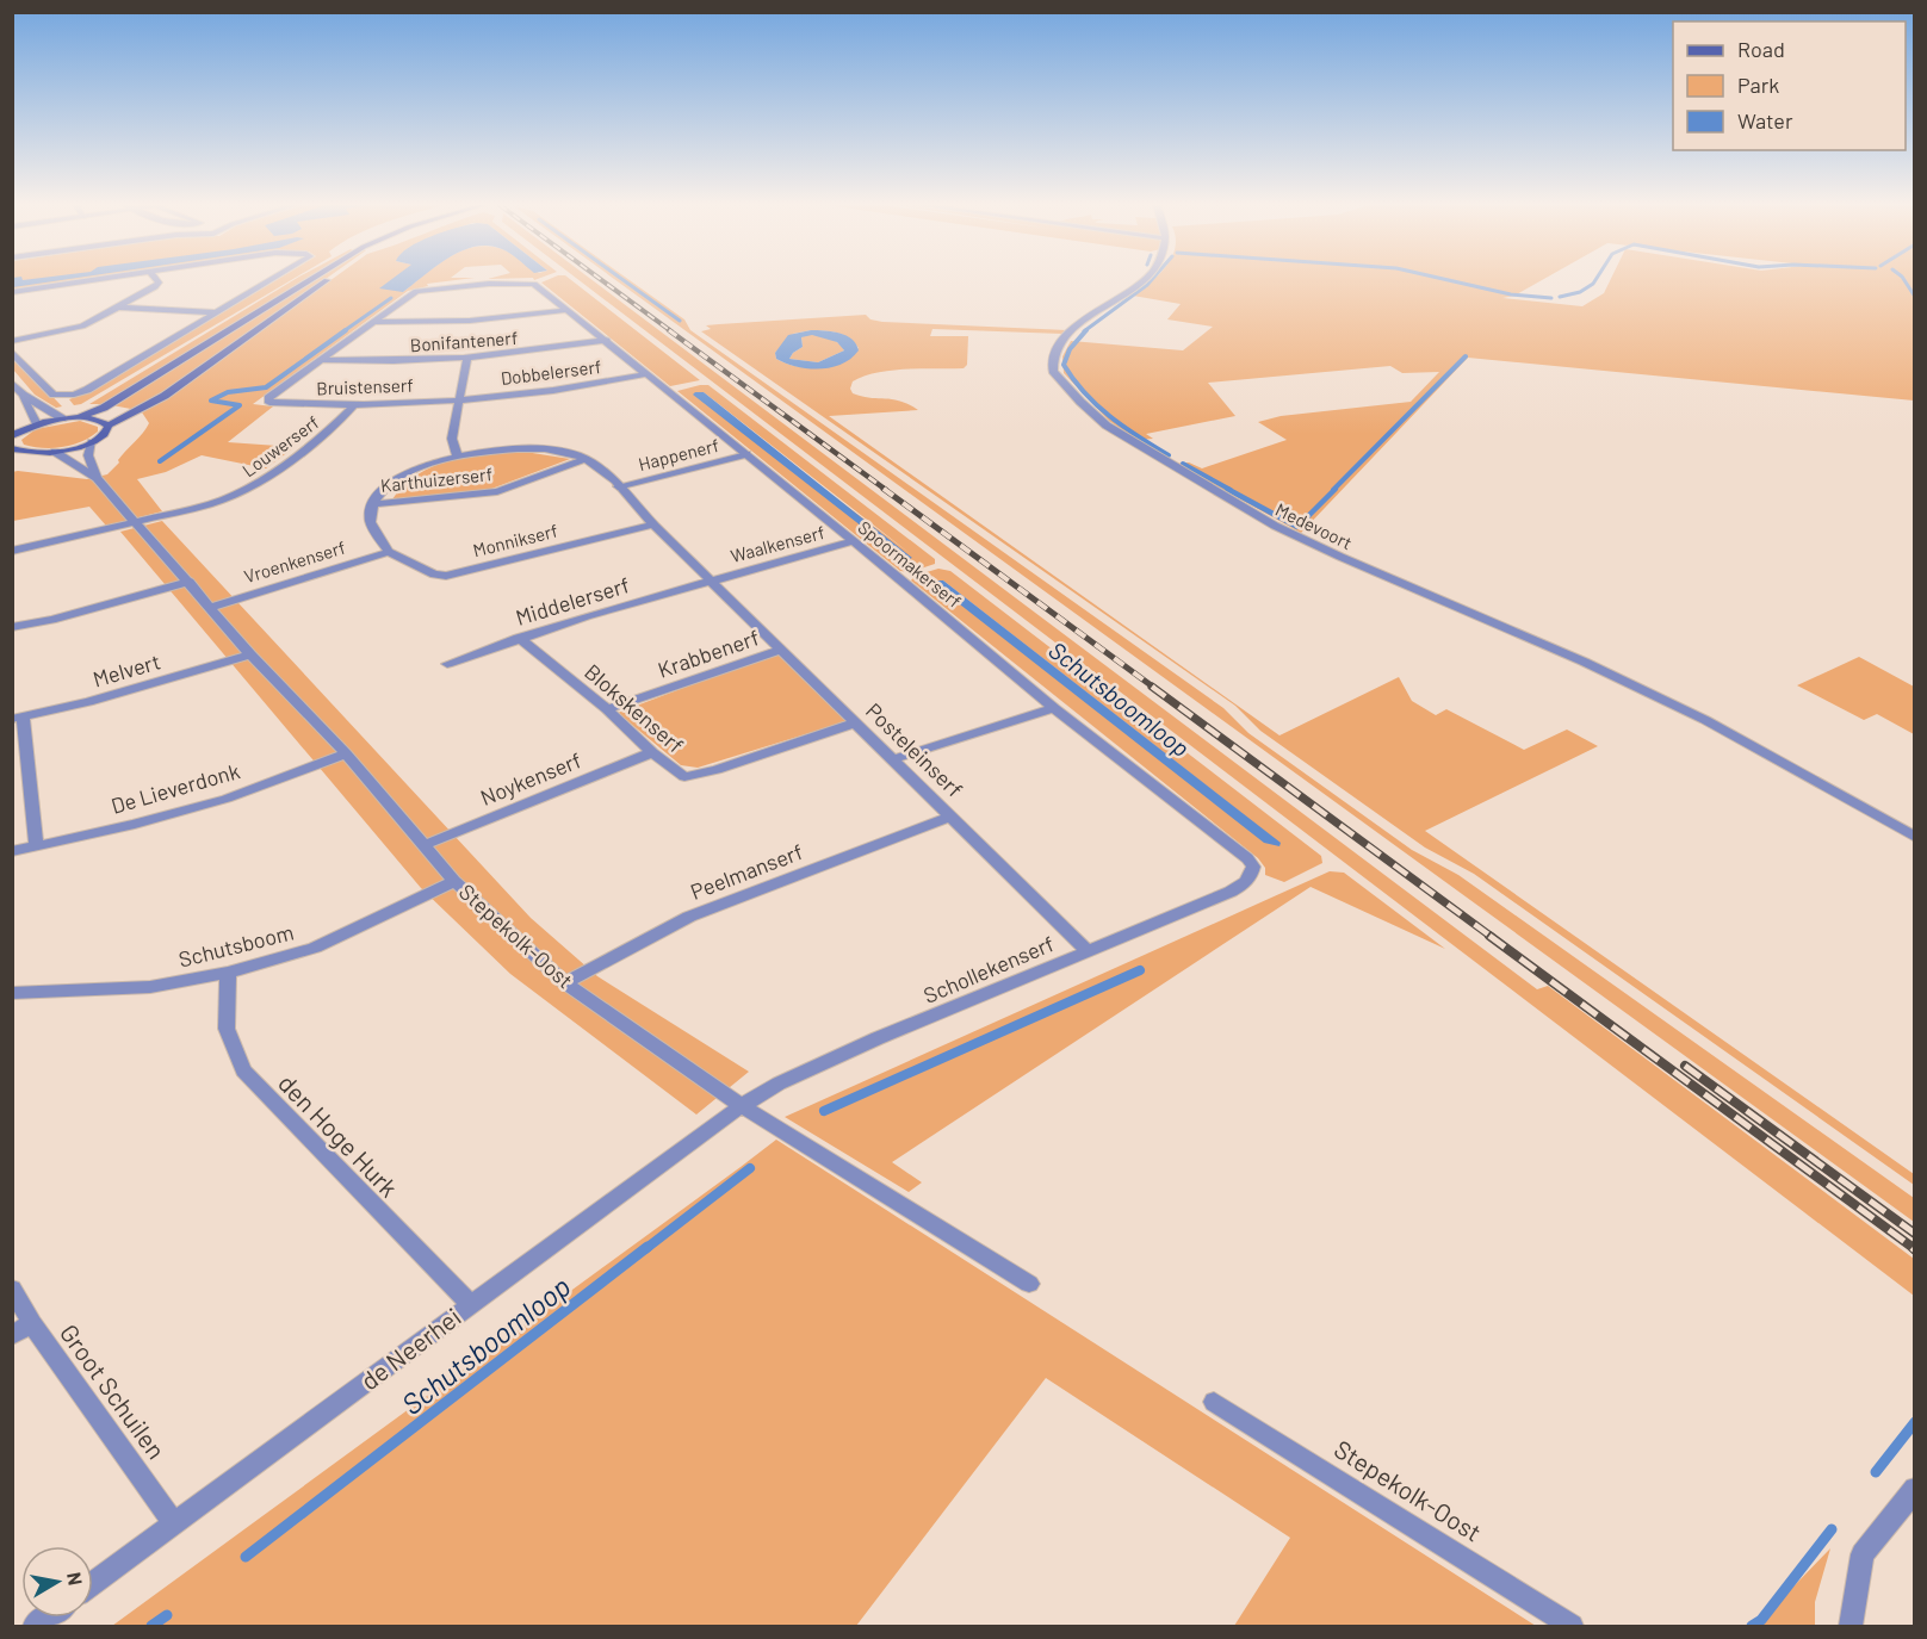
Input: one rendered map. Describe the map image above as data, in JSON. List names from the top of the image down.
{
  "streets": {
    "street": [
      "Bonifantenerf",
      "Dobbelerserf",
      "Bruistenserf",
      "Louwerserf",
      "Happenerf",
      "Karthuizerserf",
      "Medevoort",
      "Monnikserf",
      "Waalkenserf",
      "Vroenkenserf",
      "Spoormakerserf",
      "Middelerserf",
      "Krabbenerf",
      "Melvert",
      "Blokskenserf",
      "Posteleinserf",
      "Noykenserf",
      "De Lieverdonk",
      "Peelmanserf",
      "Stepekolk-Oost",
      "Schutsboom",
      "Schollekenserf",
      "den Hoge Hurk",
      "de Neerhei",
      "Groot Schuilen"
    ]
  },
  "crossings": [
    ["Bonifantenerf", "Bruistenserf"],
    ["Bonifantenerf", "Spoormakerserf"],
    ["Dobbelerserf", "Bruistenserf"],
    ["Dobbelerserf", "Spoormakerserf"],
    ["Bruistenserf", "Louwerserf"],
    ["Louwerserf", "Stepekolk-Oost"],
    ["Happenerf", "Karthuizerserf"],
    ["Happenerf", "Spoormakerserf"],
    ["Karthuizerserf", "Monnikserf"],
    ["Karthuizerserf", "Waalkenserf"],
    ["Karthuizerserf", "Vroenkenserf"],
    ["Karthuizerserf", "Middelerserf"],
    ["Karthuizerserf", "Posteleinserf"],
    ["Monnikserf", "Vroenkenserf"],
    ["Waalkenserf", "Spoormakerserf"],
    ["Waalkenserf", "Middelerserf"],
    ["Waalkenserf", "Posteleinserf"],
    ["Vroenkenserf", "Stepekolk-Oost"],
    ["Spoormakerserf", "Schollekenserf"],
    ["Middelerserf", "Blokskenserf"],
    ["Middelerserf", "Posteleinserf"],
    ["Krabbenerf", "Blokskenserf"],
    ["Krabbenerf", "Posteleinserf"],
    ["Melvert", "Stepekolk-Oost"],
    ["Blokskenserf", "Posteleinserf"],
    ["Blokskenserf", "Noykenserf"],
    ["Posteleinserf", "Peelmanserf"],
    ["Posteleinserf", "Schollekenserf"],
    ["Noykenserf", "Stepekolk-Oost"],
    ["De Lieverdonk", "Stepekolk-Oost"],
    ["Peelmanserf", "Stepekolk-Oost"],
    ["Stepekolk-Oost", "Schutsboom"],
    ["Stepekolk-Oost", "Schollekenserf"],
    ["Stepekolk-Oost", "de Neerhei"],
    ["Schutsboom", "den Hoge Hurk"],
    ["Schollekenserf", "de Neerhei"],
    ["den Hoge Hurk", "de Neerhei"],
    ["de Neerhei", "Groot Schuilen"]
  ],
  "water": ["Schutsboomloop"],
  "legend": ["Road", "Park", "Water"],
  "north": "right"
}
